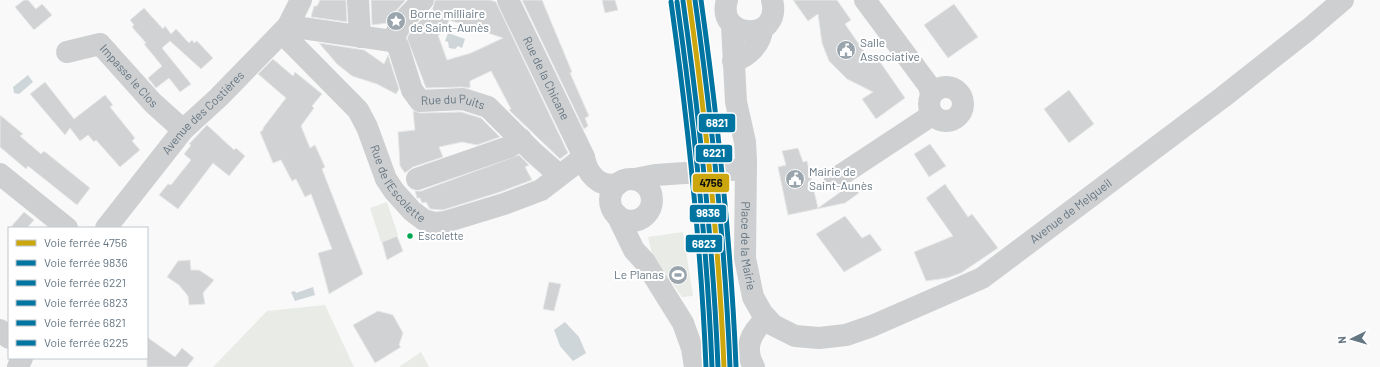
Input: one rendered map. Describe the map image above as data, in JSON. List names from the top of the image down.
{
  "streets": {
    "street": [
      "Impasse le Clos",
      "Rue de la Chicane",
      "Rue du Puits",
      "Avenue des Costières",
      "Rue de l'Escolette",
      "Avenue de Melgueil",
      "Place de la Mairie"
    ]
  },
  "crossings": [
    ["Impasse le Clos", "Avenue des Costières"],
    ["Rue de la Chicane", "Rue du Puits"],
    ["Rue de la Chicane", "Rue de l'Escolette"],
    ["Rue du Puits", "Rue de l'Escolette"],
    ["Avenue des Costières", "Rue de l'Escolette"],
    ["Avenue de Melgueil", "Place de la Mairie"]
  ],
  "places": {
    "place": ["Borne milliaire de Saint-Aunès"],
    "public building": ["Salle Associative", "Mairie de Saint-Aunès"],
    "other": ["Escolette"],
    "sports": ["Le Planas"]
  },
  "lines": [
    "rail line 4756",
    "rail line 6221",
    "rail line 6821",
    "rail line 9836",
    "rail line 6823",
    "rail line 6225"
  ],
  "legend": [
    "Voie ferrée 4756",
    "Voie ferrée 9836",
    "Voie ferrée 6221",
    "Voie ferrée 6823",
    "Voie ferrée 6821",
    "Voie ferrée 6225"
  ],
  "north": "left"
}
